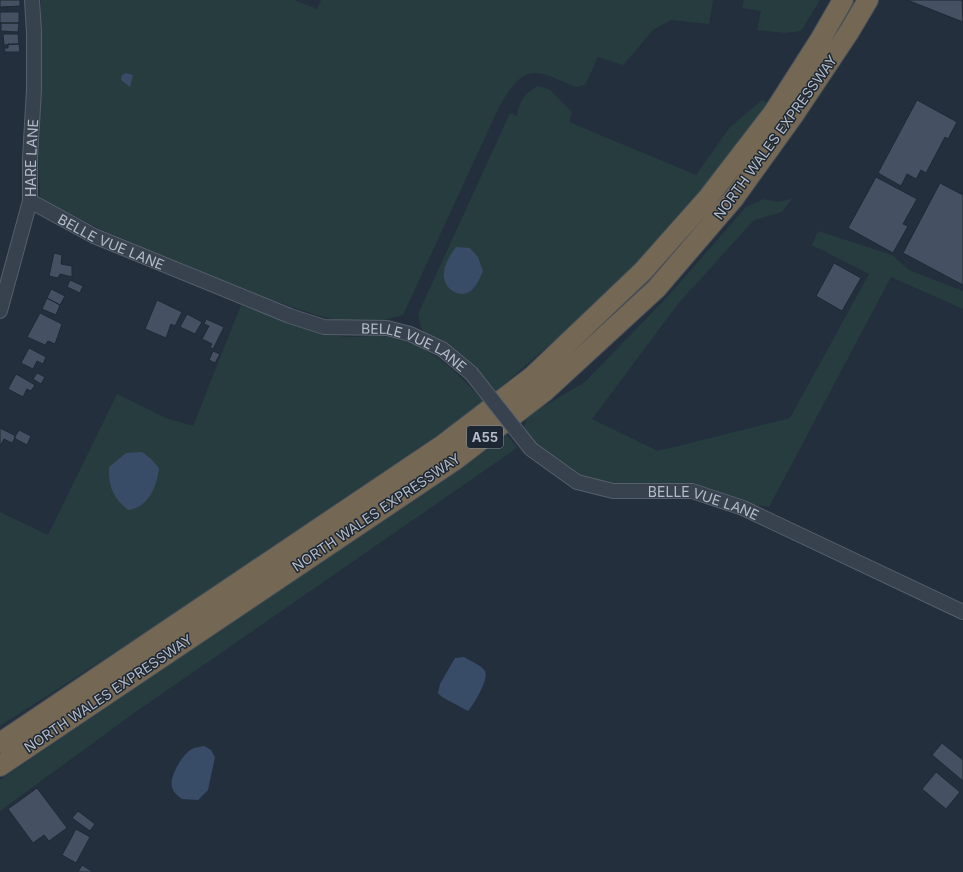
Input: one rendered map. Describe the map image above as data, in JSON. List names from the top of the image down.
{
  "streets": {
    "highway": ["NORTH WALES EXPRESSWAY", "A55"],
    "street": ["HARE LANE", "BELLE VUE LANE"]
  },
  "crossings": [
    ["HARE LANE", "BELLE VUE LANE"]
  ]
}
